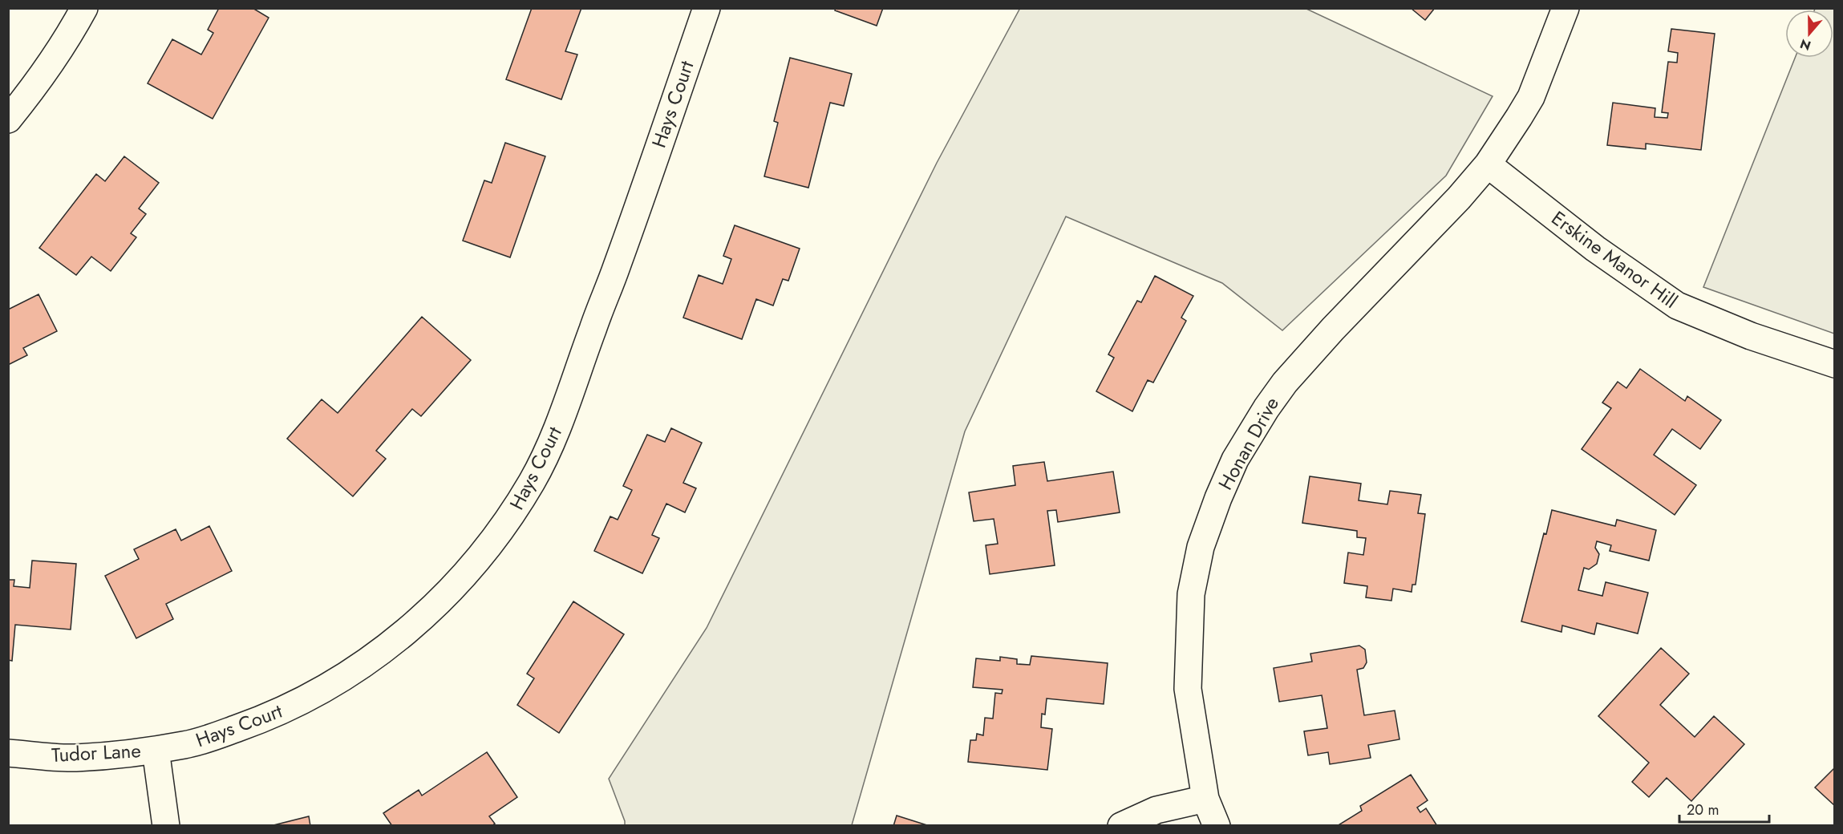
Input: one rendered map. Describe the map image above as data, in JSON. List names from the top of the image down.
{
  "streets": {
    "street": [
      "Hays Court",
      "Erskine Manor Hill",
      "Honan Drive",
      "Tudor Lane"
    ]
  },
  "crossings": [
    ["Hays Court", "Tudor Lane"],
    ["Erskine Manor Hill", "Honan Drive"]
  ],
  "scale_bar": "20 m",
  "north": "bottom"
}
